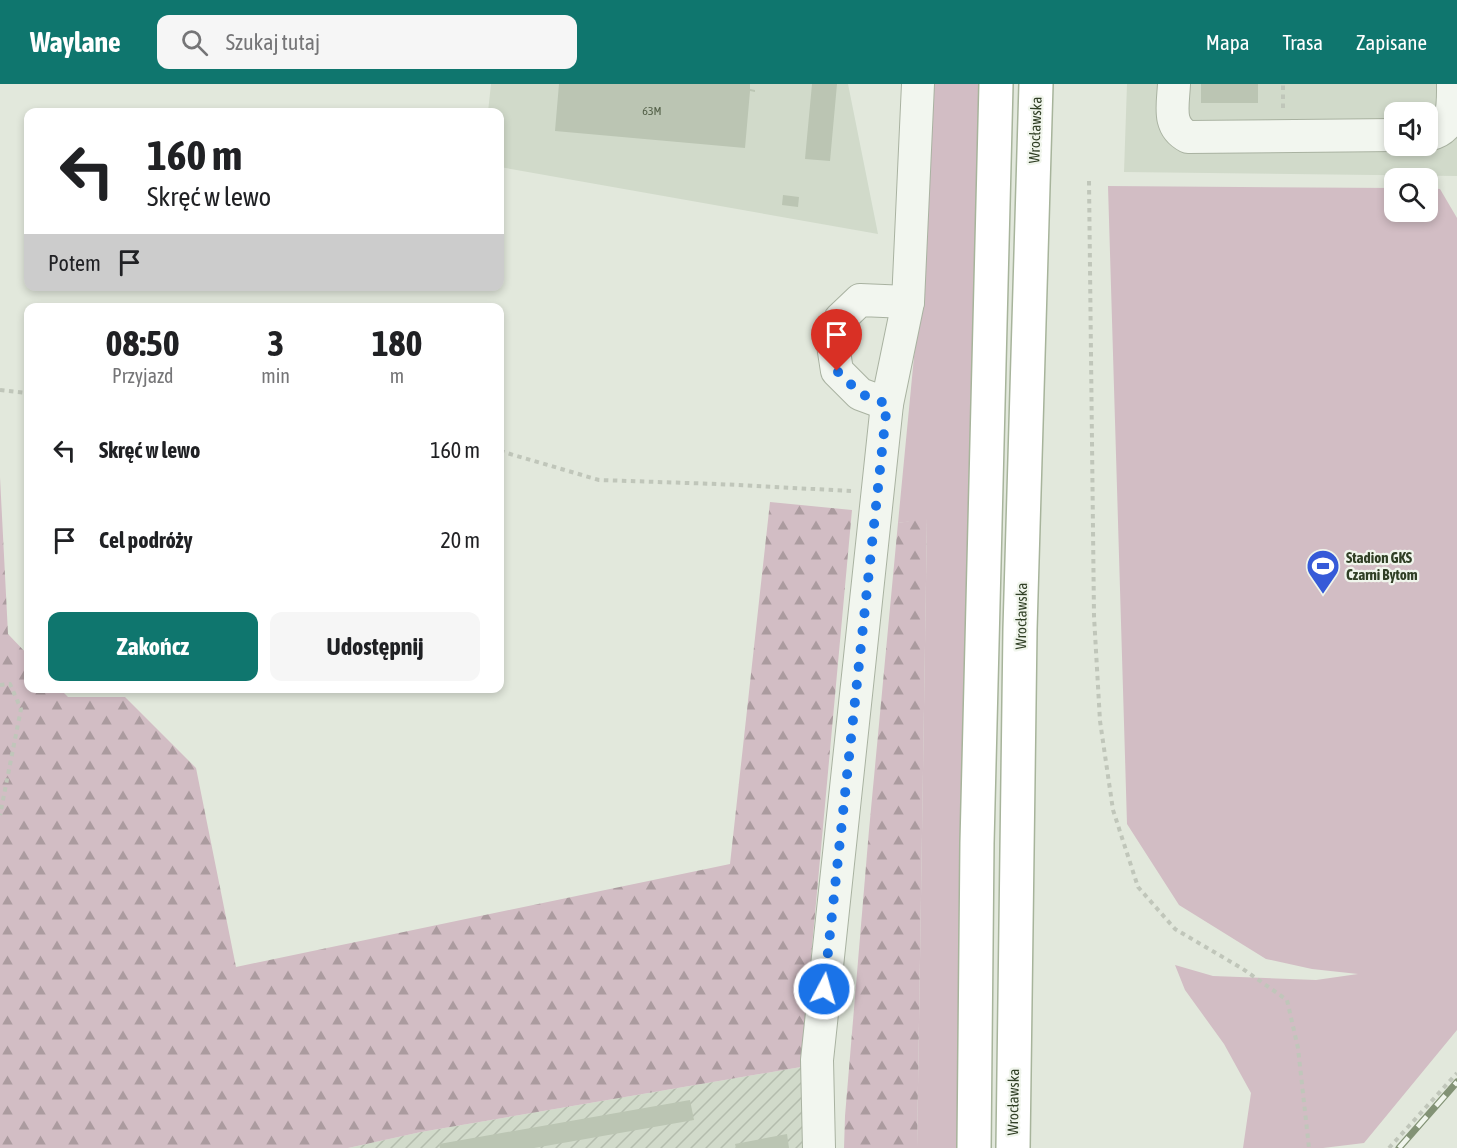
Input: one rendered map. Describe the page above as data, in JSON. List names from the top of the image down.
{
  "streets": {
    "main road": ["Wrocławska"]
  },
  "places": {
    "sports": ["Stadion GKS Czarni Bytom"]
  },
  "house_numbers": ["63M"],
  "page": {
    "header": "Waylane",
    "search": "Szukaj tutaj",
    "nav": ["Mapa", "Trasa", "Zapisane"],
    "turn": ["160 m", "Skręć w lewo"],
    "then": "Potem",
    "eta": [
      "08:50",
      "Przyjazd",
      "3",
      "min",
      "180",
      "m"
    ],
    "list": [
      {
        "name": "Skręć w lewo",
        "value": "160 m"
      },
      {
        "name": "Cel podróży",
        "value": "20 m"
      }
    ],
    "buttons": ["Zakończ", "Udostępnij"]
  }
}
